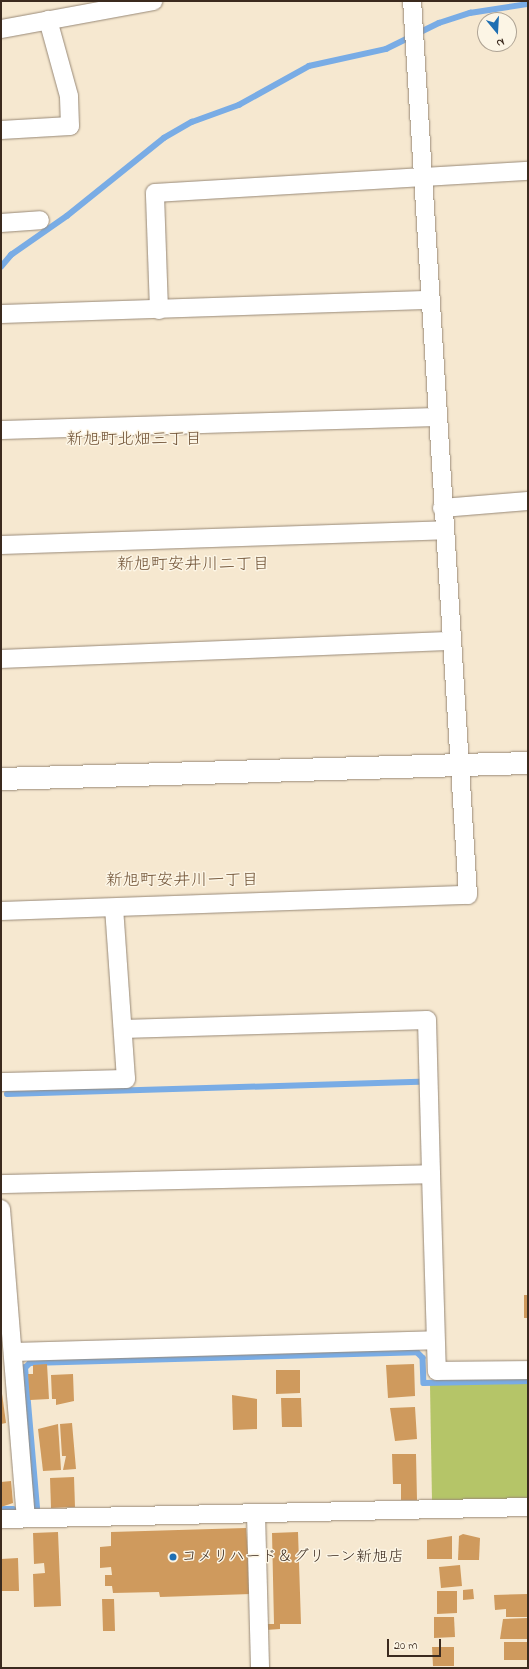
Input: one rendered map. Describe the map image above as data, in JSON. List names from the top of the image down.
{
  "districts": ["新旭町北畑三丁目", "新旭町安井川二丁目", "新旭町安井川一丁目"],
  "places": ["コメリハード＆グリーン新旭店"],
  "scale_bar": "20 m",
  "north": "bottom"
}
